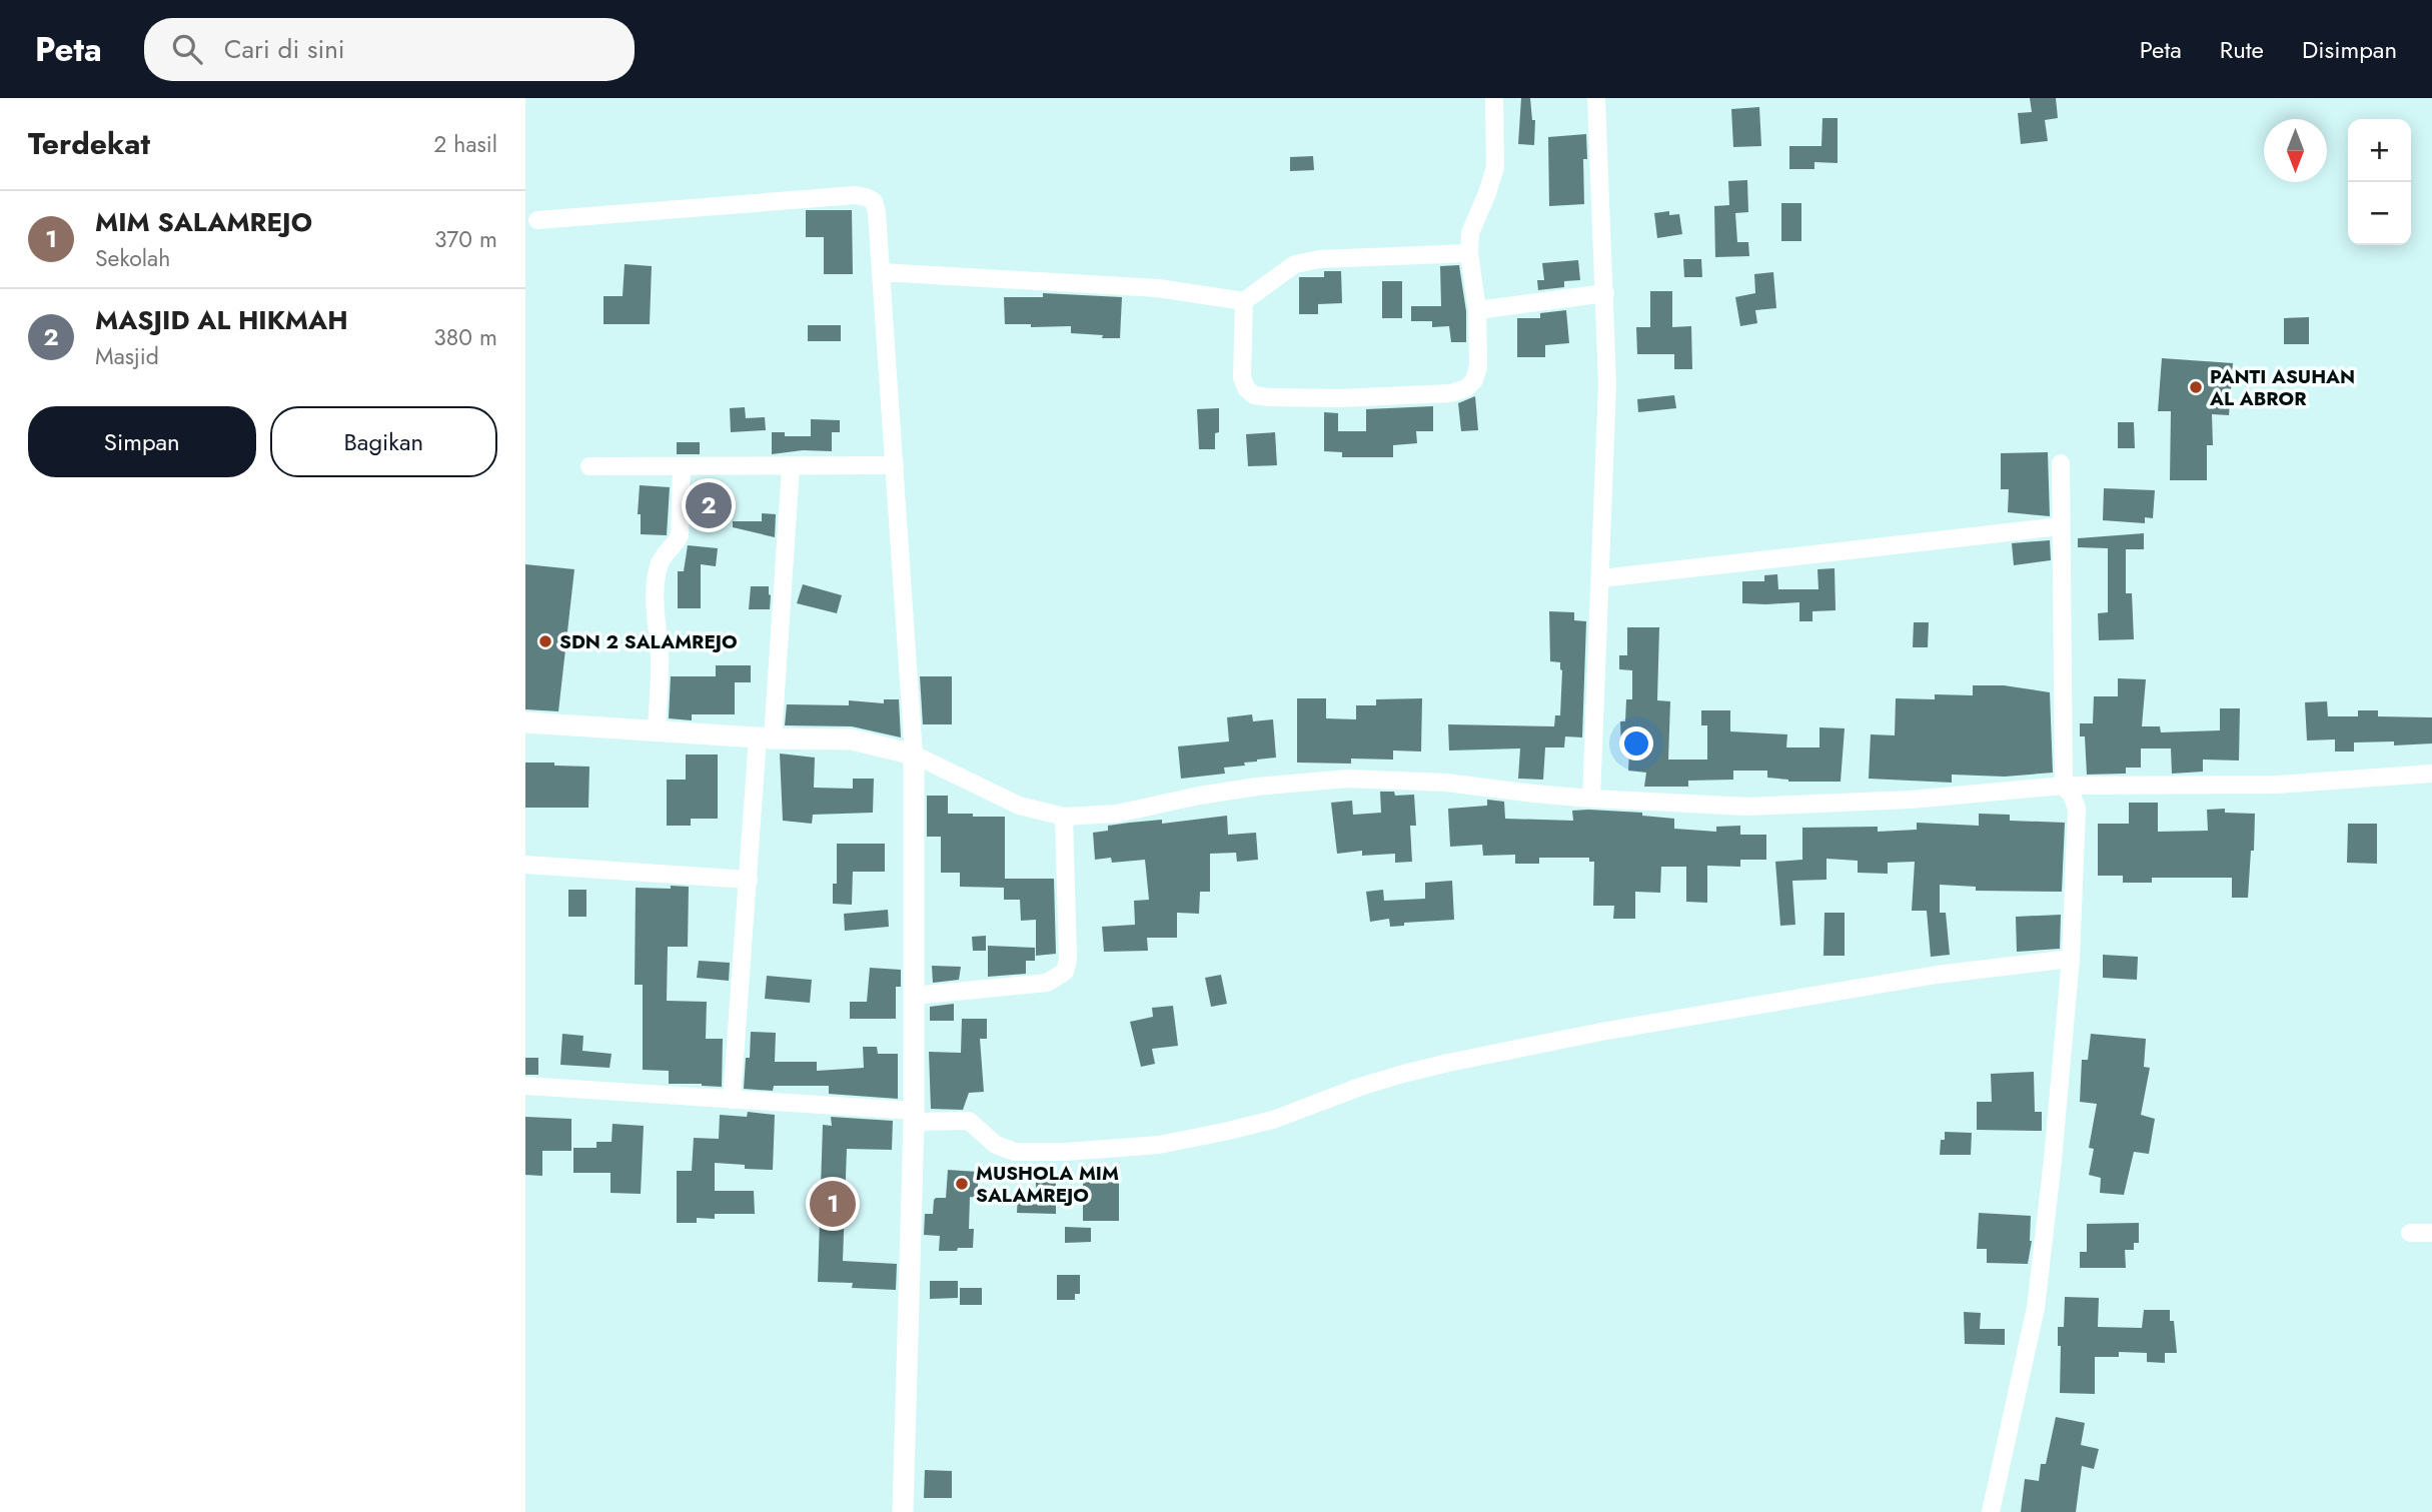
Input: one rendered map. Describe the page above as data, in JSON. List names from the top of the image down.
{
  "places": ["PANTI ASUHAN AL ABROR", "SDN 2 SALAMREJO", "MUSHOLA MIM SALAMREJO"],
  "north": "bottom",
  "page": {
    "header": "Peta",
    "search": "Cari di sini",
    "nav": ["Peta", "Rute", "Disimpan"],
    "heading": ["Terdekat", "2 hasil"],
    "map_buttons": ["+", "−"],
    "list": [
      {
        "mark": "1",
        "name": "MIM SALAMREJO",
        "note": "Sekolah",
        "value": "370 m"
      },
      {
        "mark": "2",
        "name": "MASJID AL HIKMAH",
        "note": "Masjid",
        "value": "380 m"
      }
    ],
    "buttons": ["Simpan", "Bagikan"],
    "pins": ["2", "1"]
  }
}
